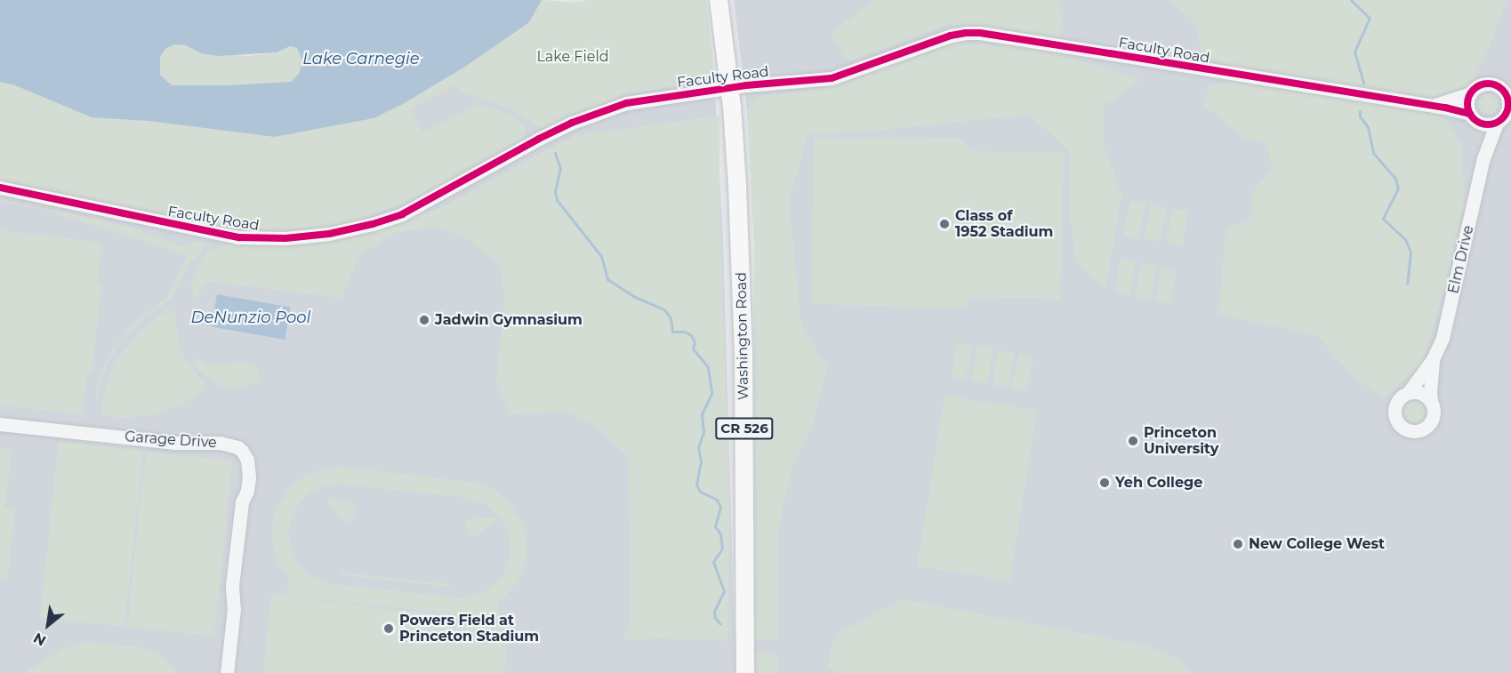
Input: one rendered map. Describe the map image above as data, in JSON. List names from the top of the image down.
{
  "streets": {
    "main road": ["Washington Road", "CR 526"],
    "street": ["Faculty Road", "Elm Drive", "Garage Drive"]
  },
  "crossings": [
    ["Faculty Road", "Elm Drive"],
    ["Faculty Road", "Washington Road"]
  ],
  "water": ["Lake Carnegie", "DeNunzio Pool"],
  "parks": ["Lake Field"],
  "places": [
    "Class of 1952 Stadium",
    "Jadwin Gymnasium",
    "Princeton University",
    "Yeh College",
    "New College West",
    "Powers Field at Princeton Stadium"
  ],
  "north": "bottom left"
}
